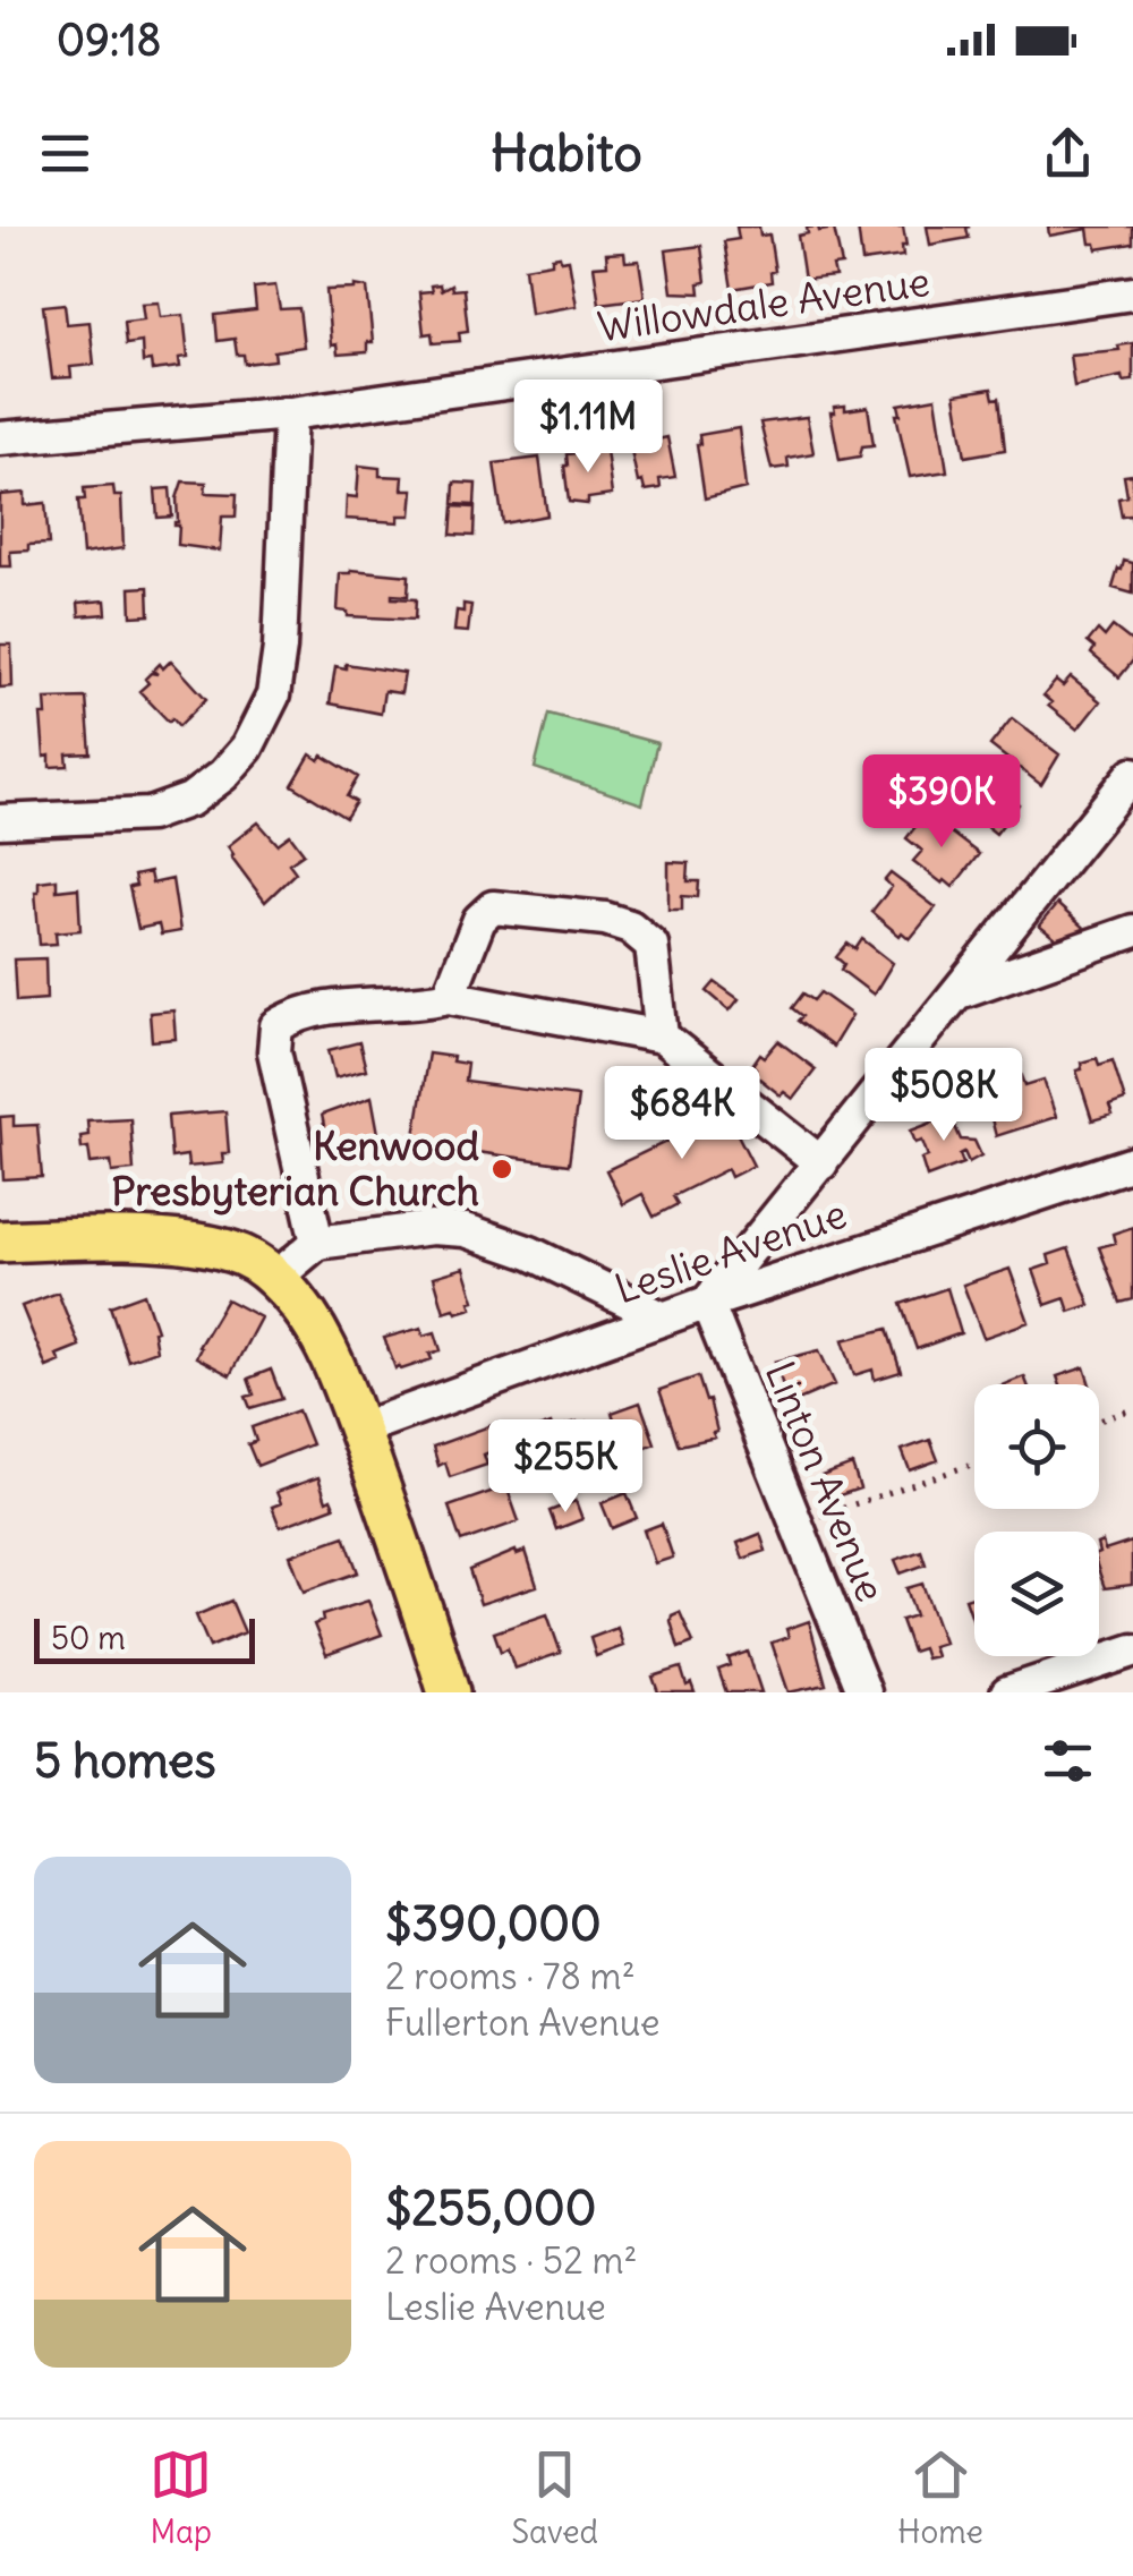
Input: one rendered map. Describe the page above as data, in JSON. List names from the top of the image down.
{
  "streets": {
    "street": ["Willowdale Avenue", "Leslie Avenue", "Linton Avenue"]
  },
  "crossings": [
    ["Leslie Avenue", "Linton Avenue"]
  ],
  "places": ["Kenwood Presbyterian Church"],
  "scale_bar": "50 m",
  "page": {
    "status": "09:18",
    "header": "Habito",
    "price": [
      "$1.11M",
      "$390K",
      "$508K",
      "$684K",
      "$255K"
    ],
    "scale": "50 m",
    "heading": "5 homes",
    "list": [
      {
        "name": "$390,000",
        "note": "2 rooms · 78 m² · Fullerton Avenue"
      },
      {
        "name": "$255,000",
        "note": "2 rooms · 52 m² · Leslie Avenue"
      }
    ],
    "tabs": ["Map", "Saved", "Home"]
  }
}
